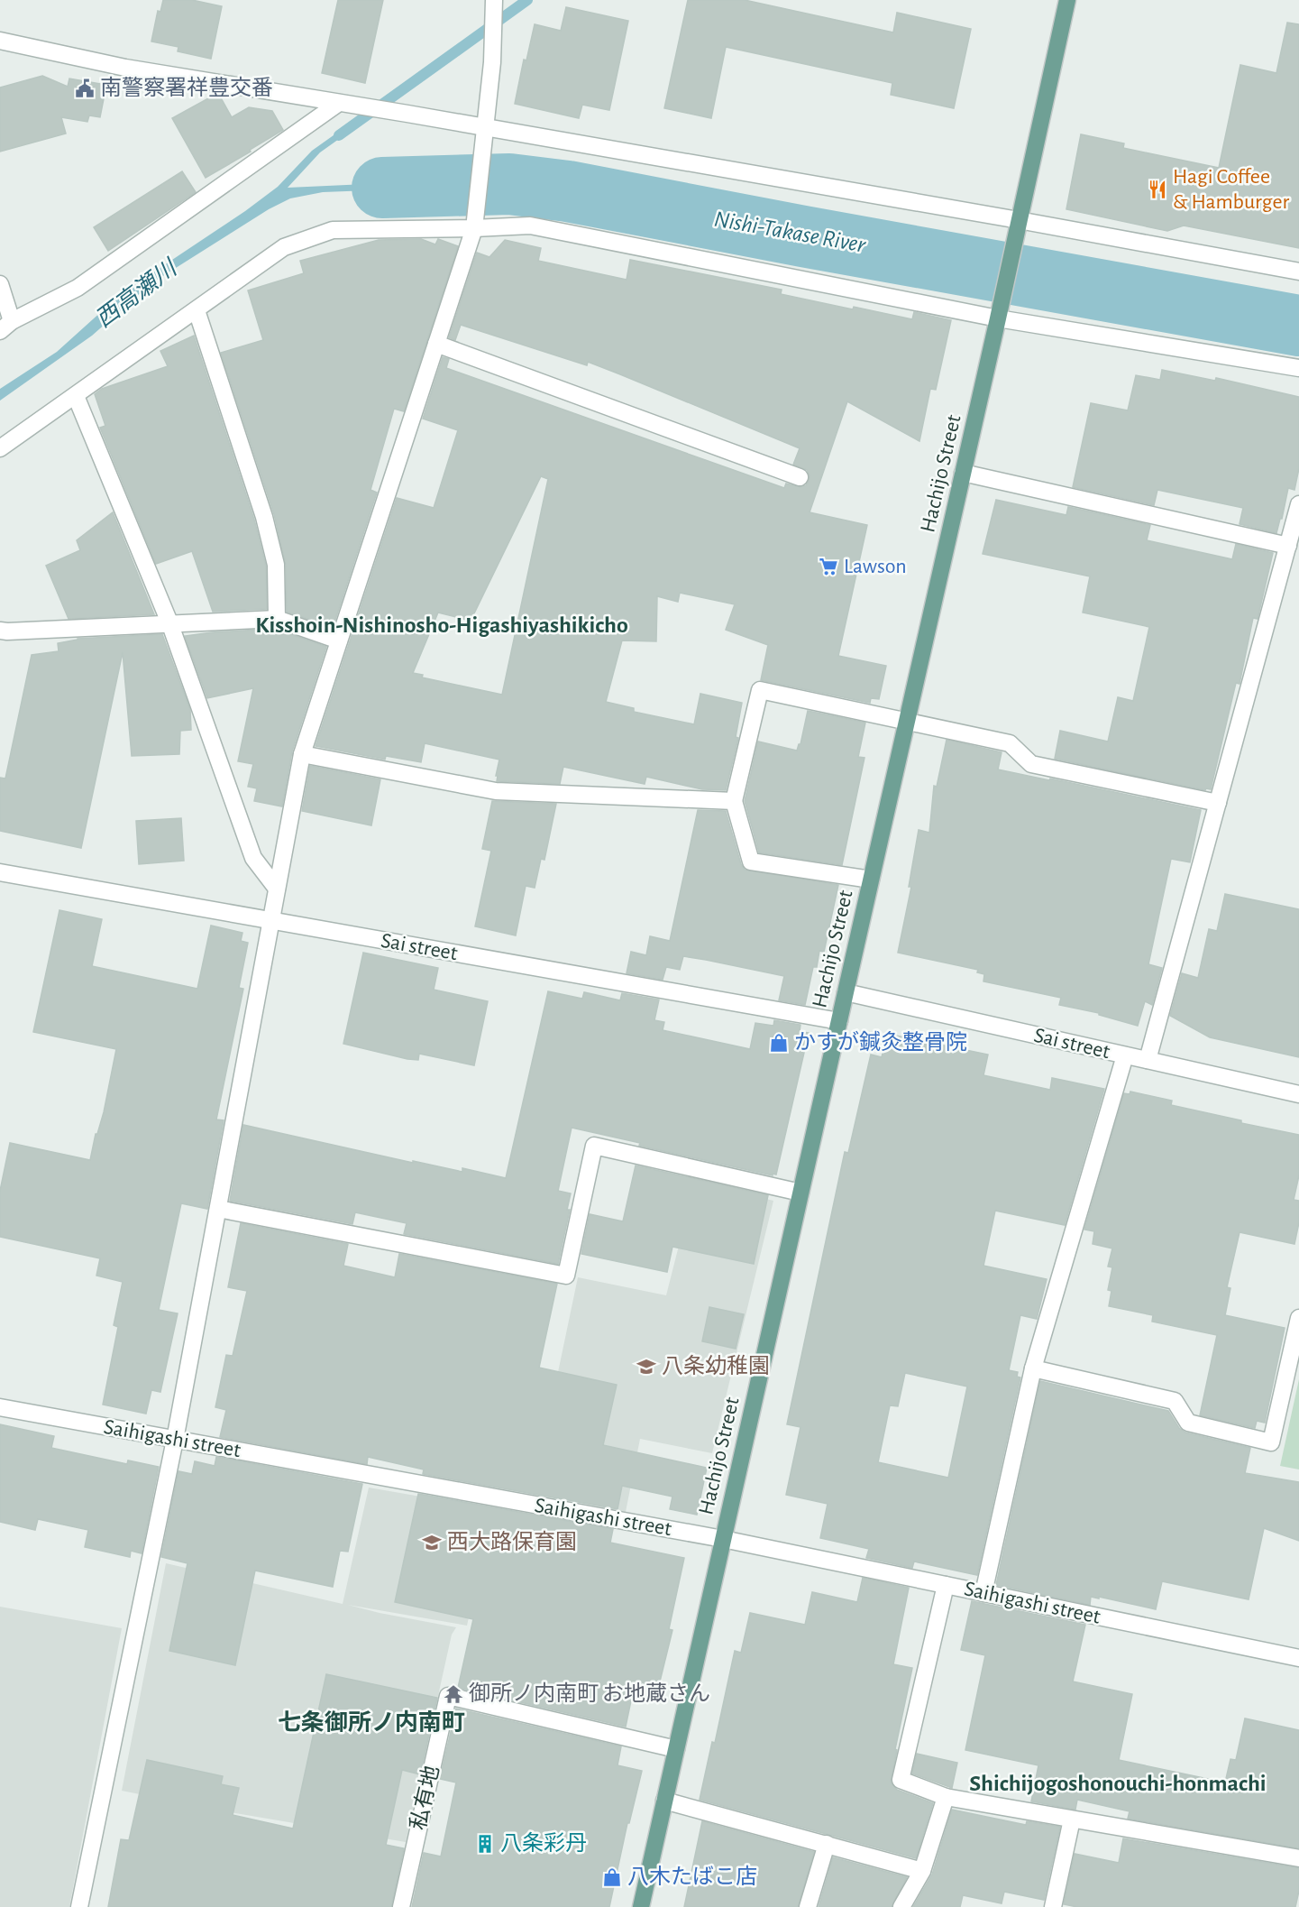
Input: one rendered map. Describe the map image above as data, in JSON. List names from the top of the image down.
{
  "streets": {
    "main road": ["Hachijo Street"],
    "street": ["Sai street", "Saihigashi street", "私有地"]
  },
  "crossings": [
    ["Hachijo Street", "Sai street"],
    ["Hachijo Street", "Saihigashi street"],
    ["Hachijo Street", "私有地"]
  ],
  "districts": ["Kisshoin-Nishinosho-Higashiyashikicho", "七条御所ノ内南町", "Shichijogoshonouchi-honmachi"],
  "water": ["Nishi-Takase River", "西高瀬川"],
  "places": {
    "public building": ["南警察署祥豊交番"],
    "restaurant": ["Hagi Coffee & Hamburger"],
    "supermarket": ["Lawson"],
    "shop": ["かすが鍼灸整骨院", "八木たばこ店"],
    "school or university": ["八条幼稚園", "西大路保育園"],
    "temple": ["御所ノ内南町 お地蔵さん"],
    "building": ["八条彩丹"]
  }
}
